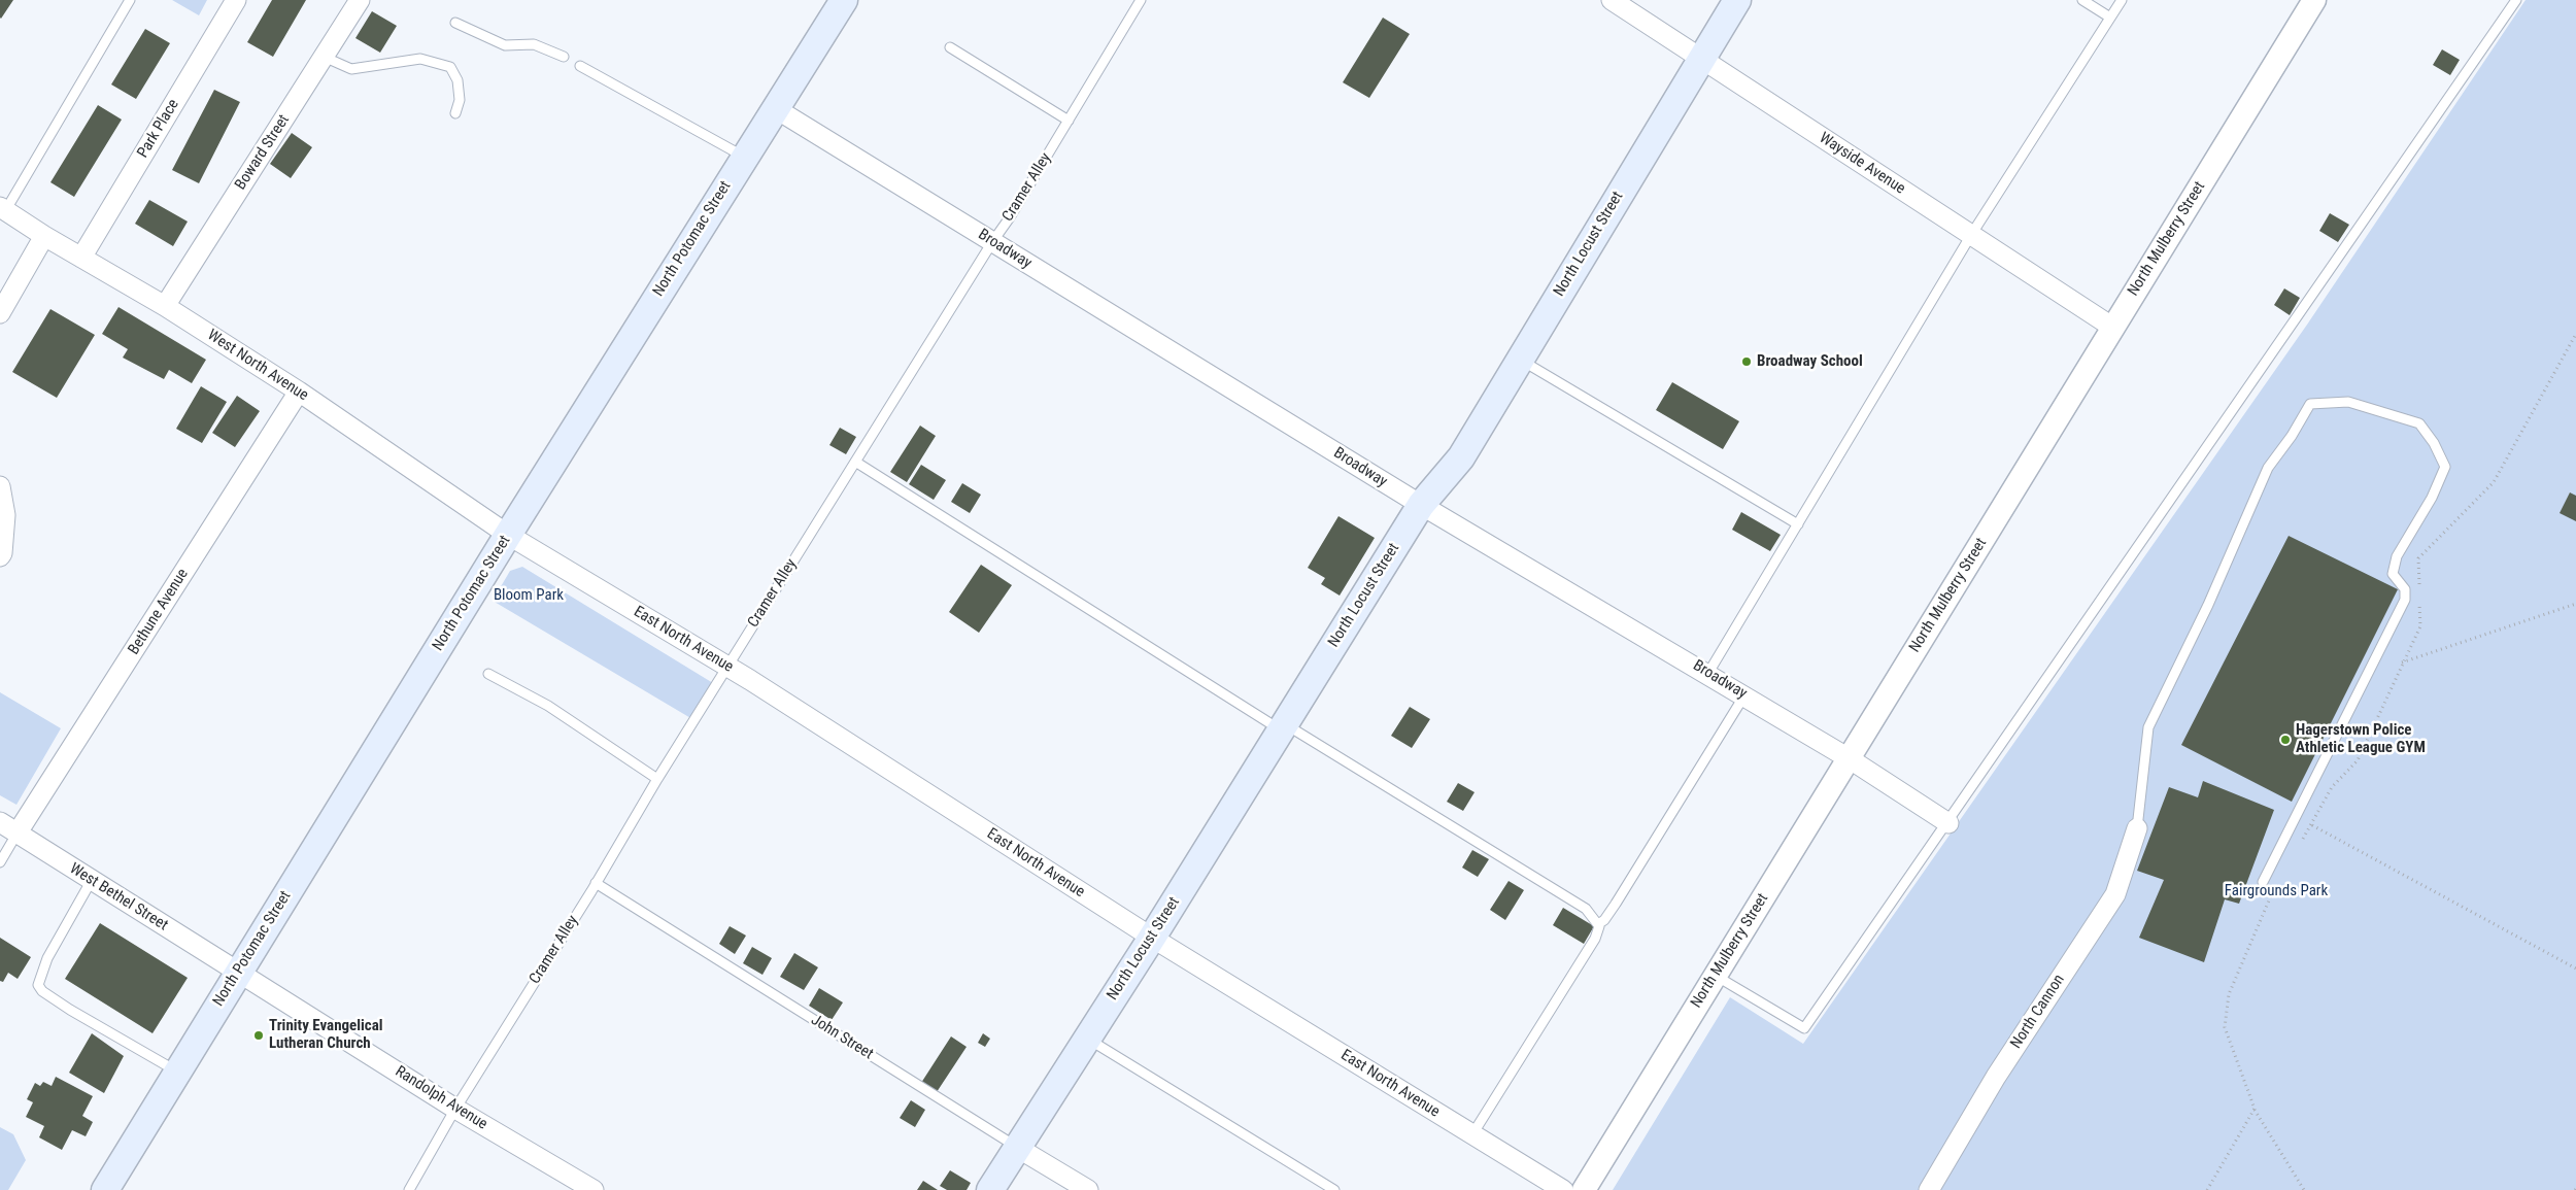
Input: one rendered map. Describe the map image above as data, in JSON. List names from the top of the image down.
{
  "streets": {
    "main road": ["North Potomac Street", "North Locust Street"],
    "street": [
      "Park Place",
      "Boward Street",
      "Wayside Avenue",
      "North Mulberry Street",
      "Broadway",
      "West North Avenue",
      "Bethune Avenue",
      "East North Avenue",
      "West Bethel Street",
      "North Cannon",
      "John Street",
      "Randolph Avenue"
    ],
    "lane": ["Cramer Alley"]
  },
  "crossings": [
    ["Park Place", "West North Avenue"],
    ["Boward Street", "West North Avenue"],
    ["Wayside Avenue", "North Mulberry Street"],
    ["Wayside Avenue", "North Locust Street"],
    ["Cramer Alley", "Broadway"],
    ["Cramer Alley", "East North Avenue"],
    ["Cramer Alley", "John Street"],
    ["Cramer Alley", "Randolph Avenue"],
    ["North Potomac Street", "Broadway"],
    ["North Potomac Street", "West North Avenue"],
    ["North Potomac Street", "East North Avenue"],
    ["North Potomac Street", "West Bethel Street"],
    ["North Potomac Street", "Randolph Avenue"],
    ["North Mulberry Street", "Broadway"],
    ["North Locust Street", "Broadway"],
    ["North Locust Street", "East North Avenue"],
    ["North Locust Street", "John Street"],
    ["West North Avenue", "Bethune Avenue"],
    ["West North Avenue", "East North Avenue"],
    ["Bethune Avenue", "West Bethel Street"],
    ["West Bethel Street", "Randolph Avenue"]
  ],
  "parks": ["Bloom Park", "Fairgrounds Park"],
  "places": ["Broadway School", "Hagerstown Police Athletic League GYM", "Trinity Evangelical Lutheran Church"]
}
